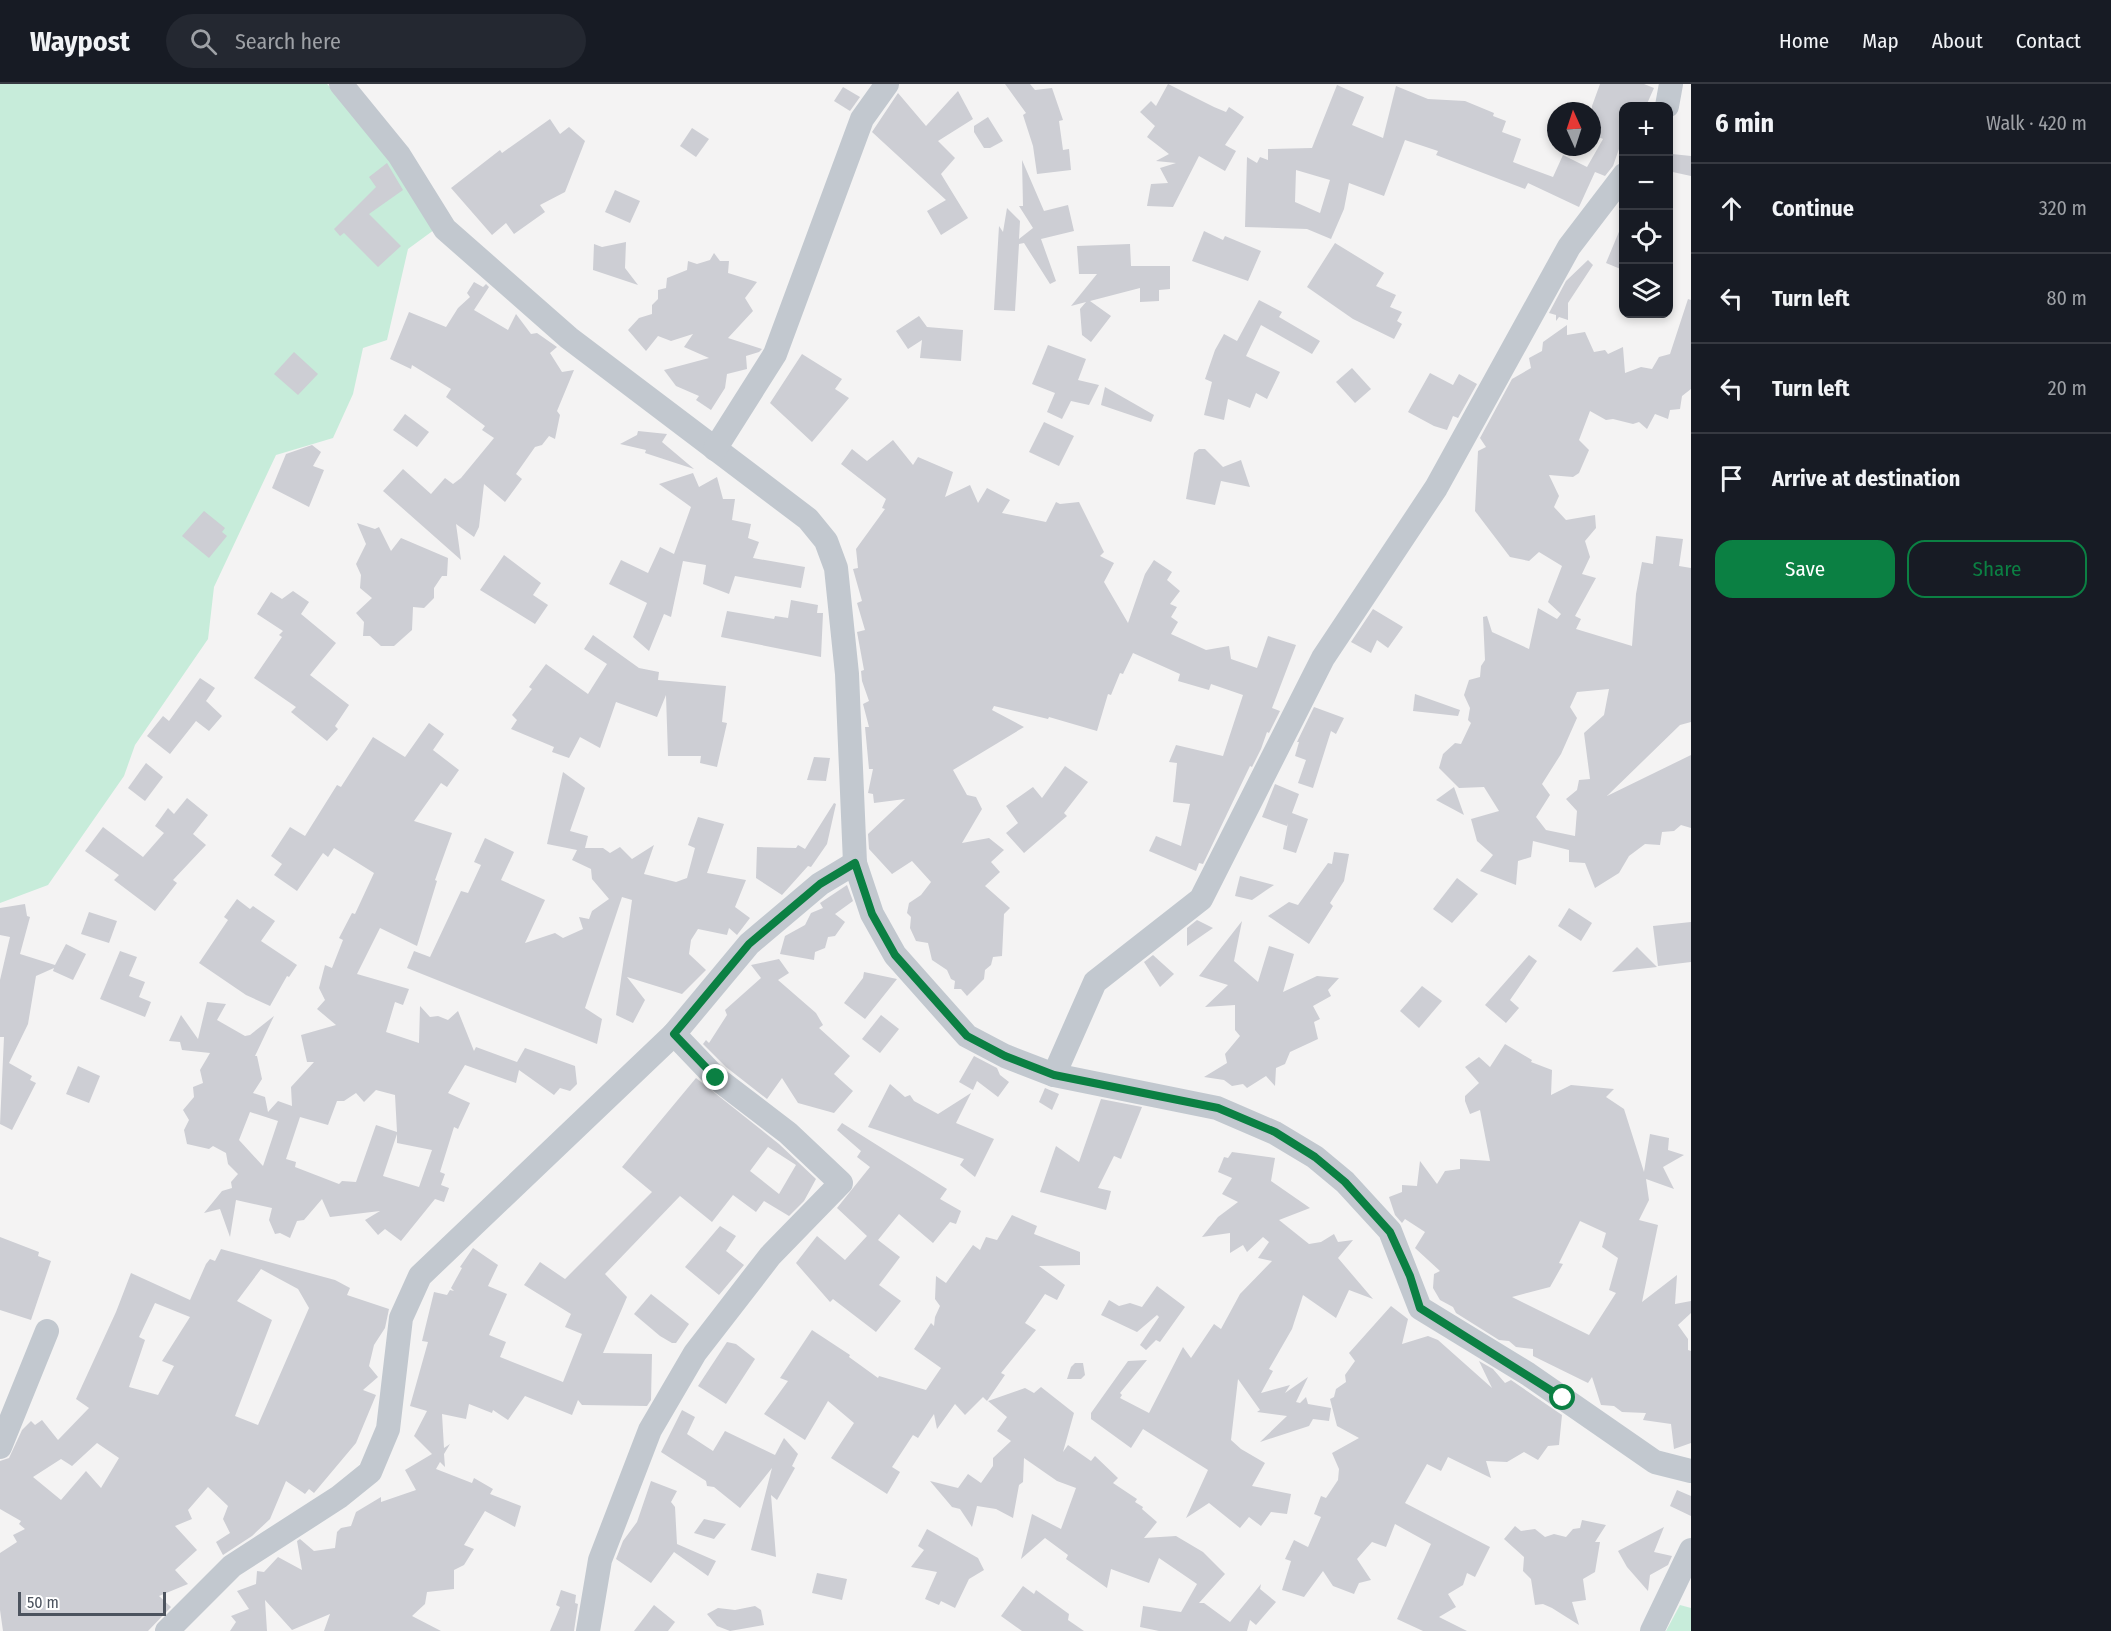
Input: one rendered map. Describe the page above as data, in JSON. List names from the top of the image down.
{
  "scale_bar": "50 m",
  "north": "top",
  "page": {
    "header": "Waypost",
    "search": "Search here",
    "nav": [
      "Home",
      "Map",
      "About",
      "Contact"
    ],
    "heading": ["6 min", "Walk · 420 m"],
    "map_buttons": ["+", "−"],
    "list": [
      ["Continue", "320 m"],
      ["Turn left", "80 m"],
      ["Turn left", "20 m"],
      "Arrive at destination"
    ],
    "buttons": ["Save", "Share"],
    "scale": "50 m"
  }
}
